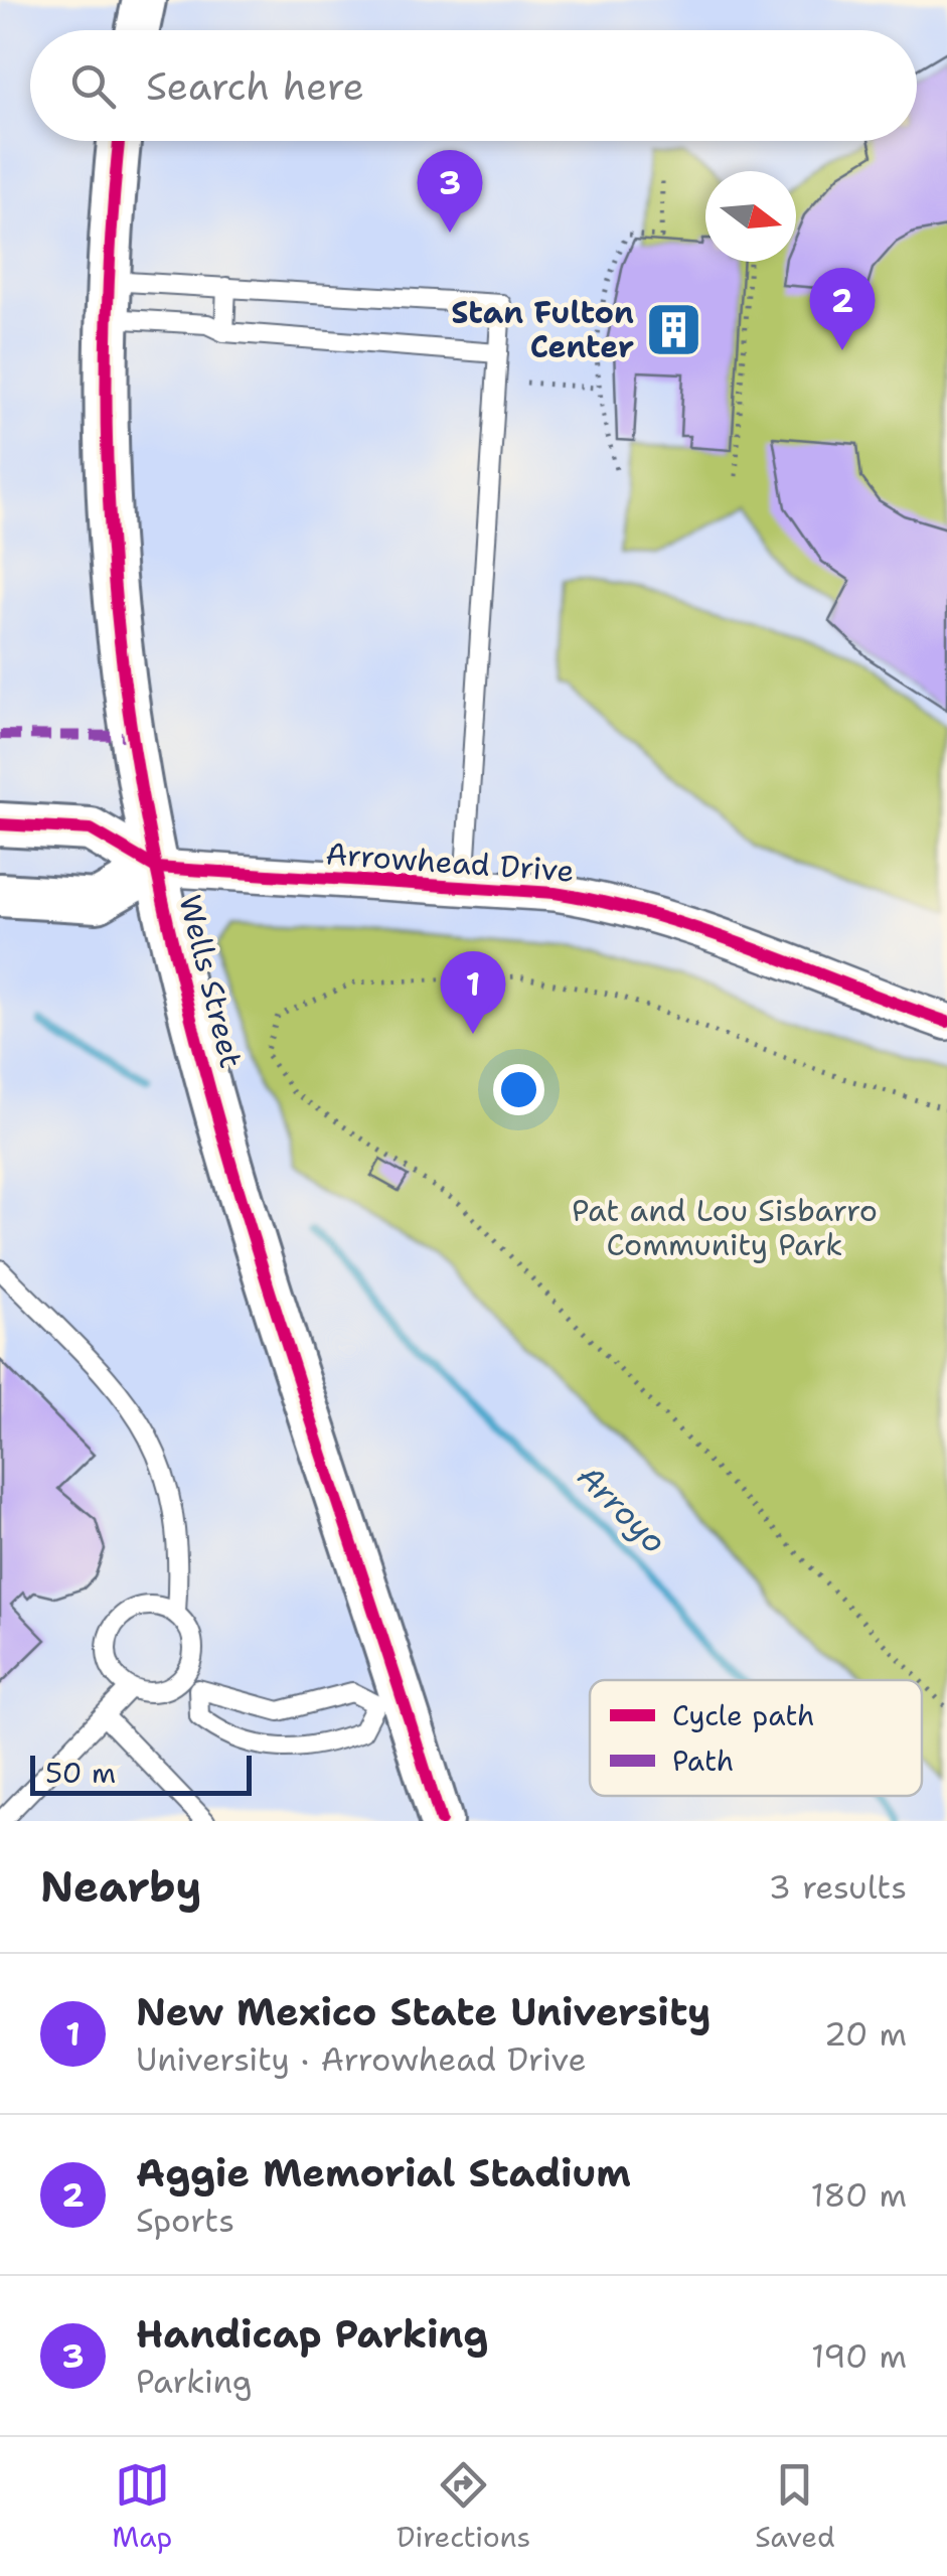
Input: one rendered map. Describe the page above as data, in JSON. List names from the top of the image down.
{
  "streets": {
    "street": ["Arrowhead Drive", "Wells Street"]
  },
  "crossings": [
    ["Arrowhead Drive", "Wells Street"]
  ],
  "water": ["Arroyo"],
  "parks": ["Pat and Lou Sisbarro Community Park"],
  "places": {
    "building": ["Stan Fulton Center"]
  },
  "legend": ["Cycle path", "Path"],
  "scale_bar": "50 m",
  "north": "right",
  "page": {
    "search": "Search here",
    "pins": ["3", "2", "1"],
    "scale": "50 m",
    "heading": ["Nearby", "3 results"],
    "list": [
      {
        "mark": "1",
        "name": "New Mexico State University",
        "note": "University · Arrowhead Drive",
        "value": "20 m"
      },
      {
        "mark": "2",
        "name": "Aggie Memorial Stadium",
        "note": "Sports",
        "value": "180 m"
      },
      {
        "mark": "3",
        "name": "Handicap Parking",
        "note": "Parking",
        "value": "190 m"
      }
    ],
    "nav": ["Map", "Directions", "Saved"]
  }
}
